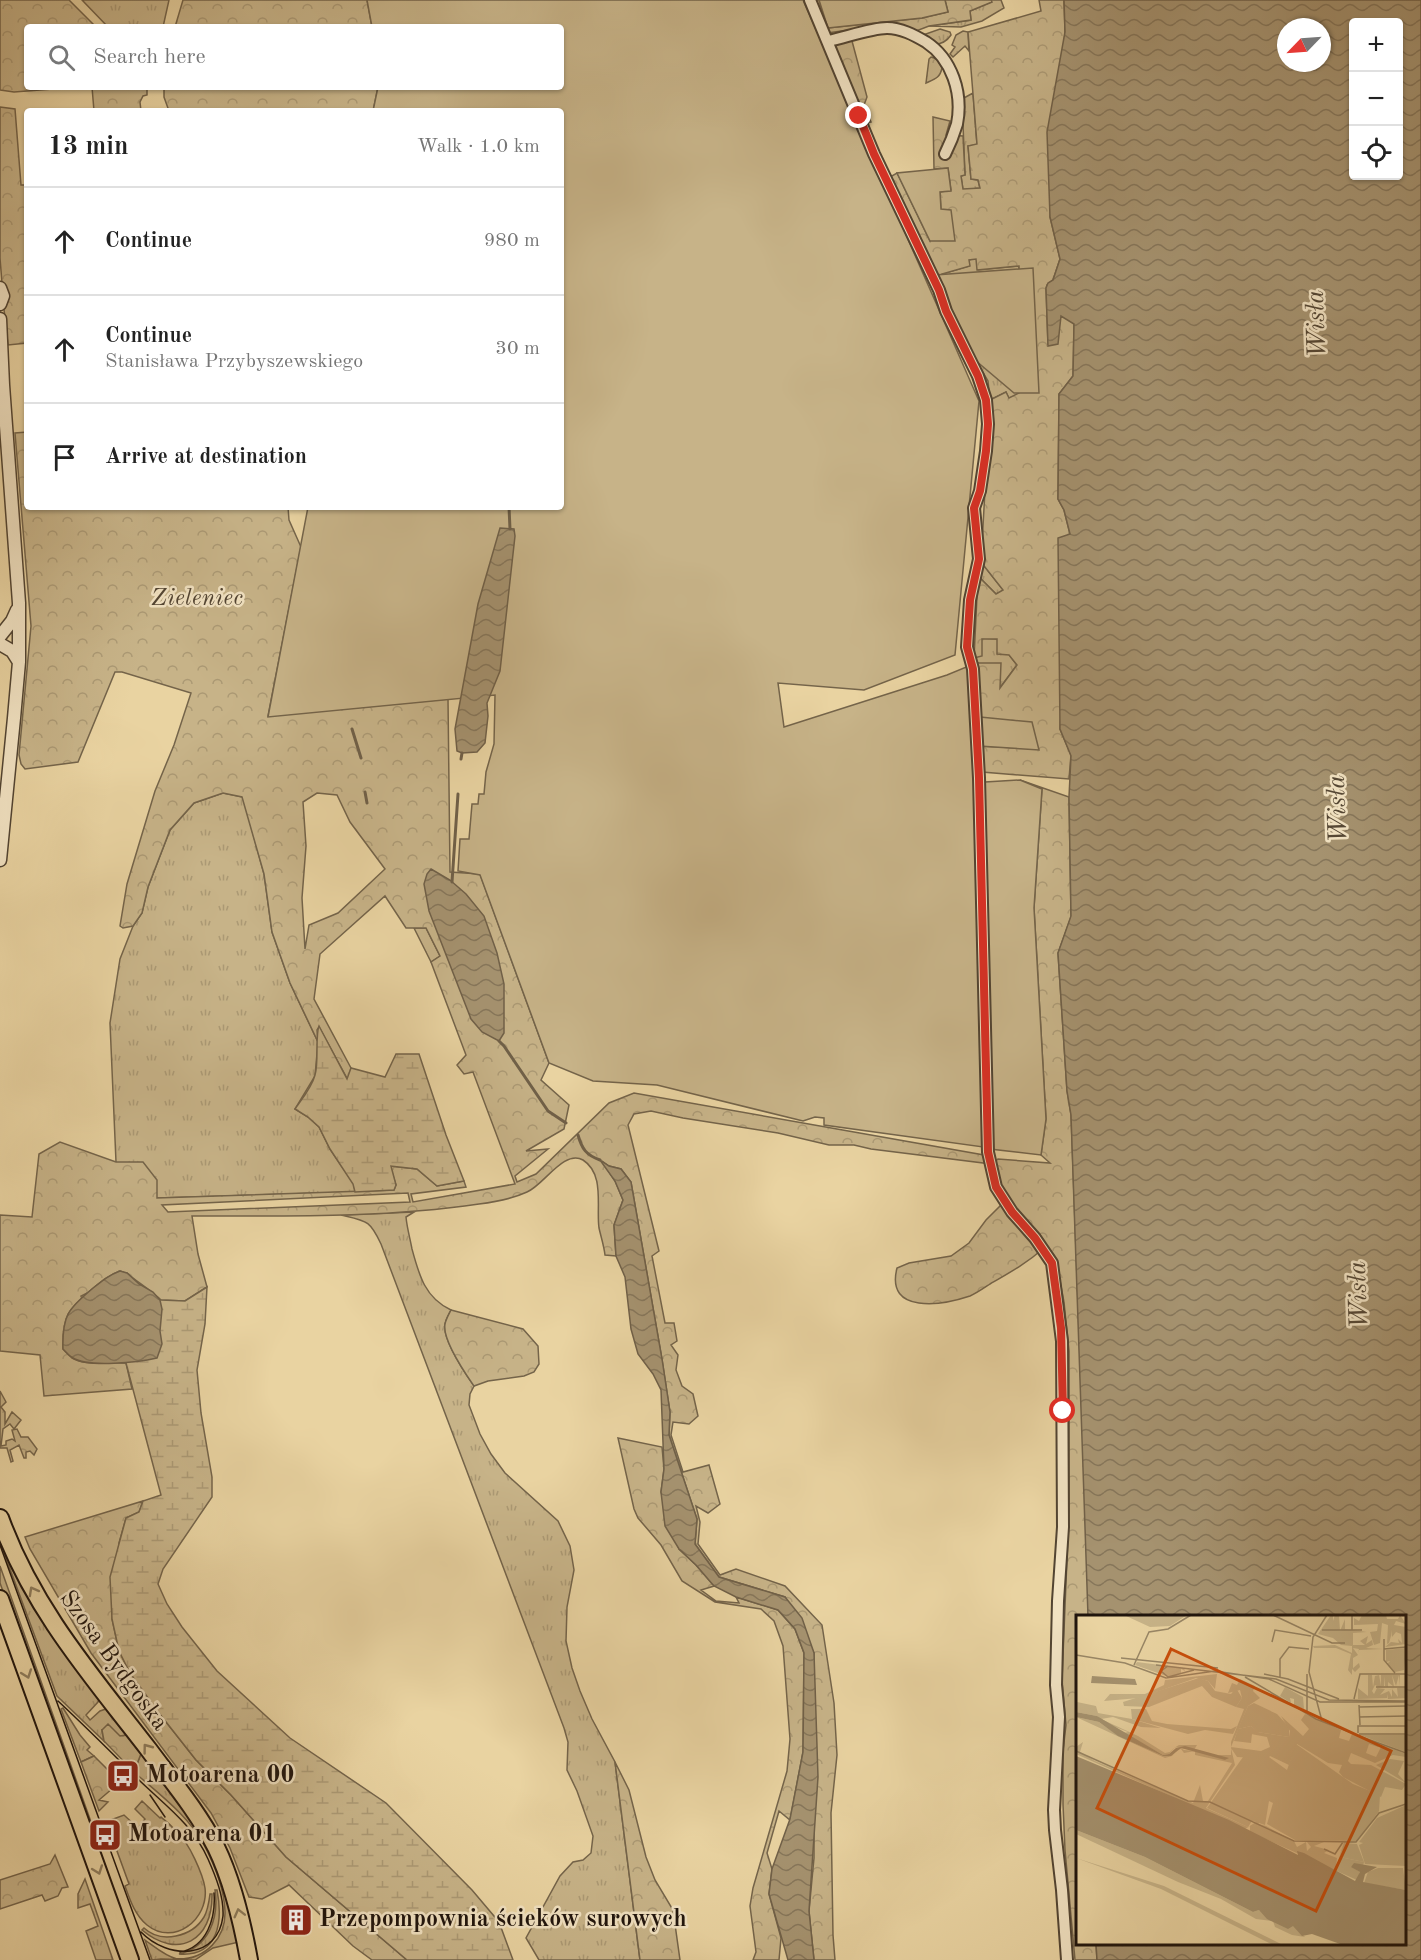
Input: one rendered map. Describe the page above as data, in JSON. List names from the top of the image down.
{
  "streets": {
    "main road": ["Szosa Bydgoska"]
  },
  "water": ["Wisła"],
  "parks": ["Zieleniec"],
  "places": {
    "bus stop": ["Motoarena 00", "Motoarena 01"],
    "building": ["Przepompownia ścieków surowych"]
  },
  "north": "bottom left",
  "page": {
    "map_buttons": ["+", "−"],
    "search": "Search here",
    "heading": ["13 min", "Walk · 1.0 km"],
    "list": [
      ["Continue", "980 m"],
      ["Continue", "Stanisława Przybyszewskiego", "30 m"],
      "Arrive at destination"
    ]
  }
}
